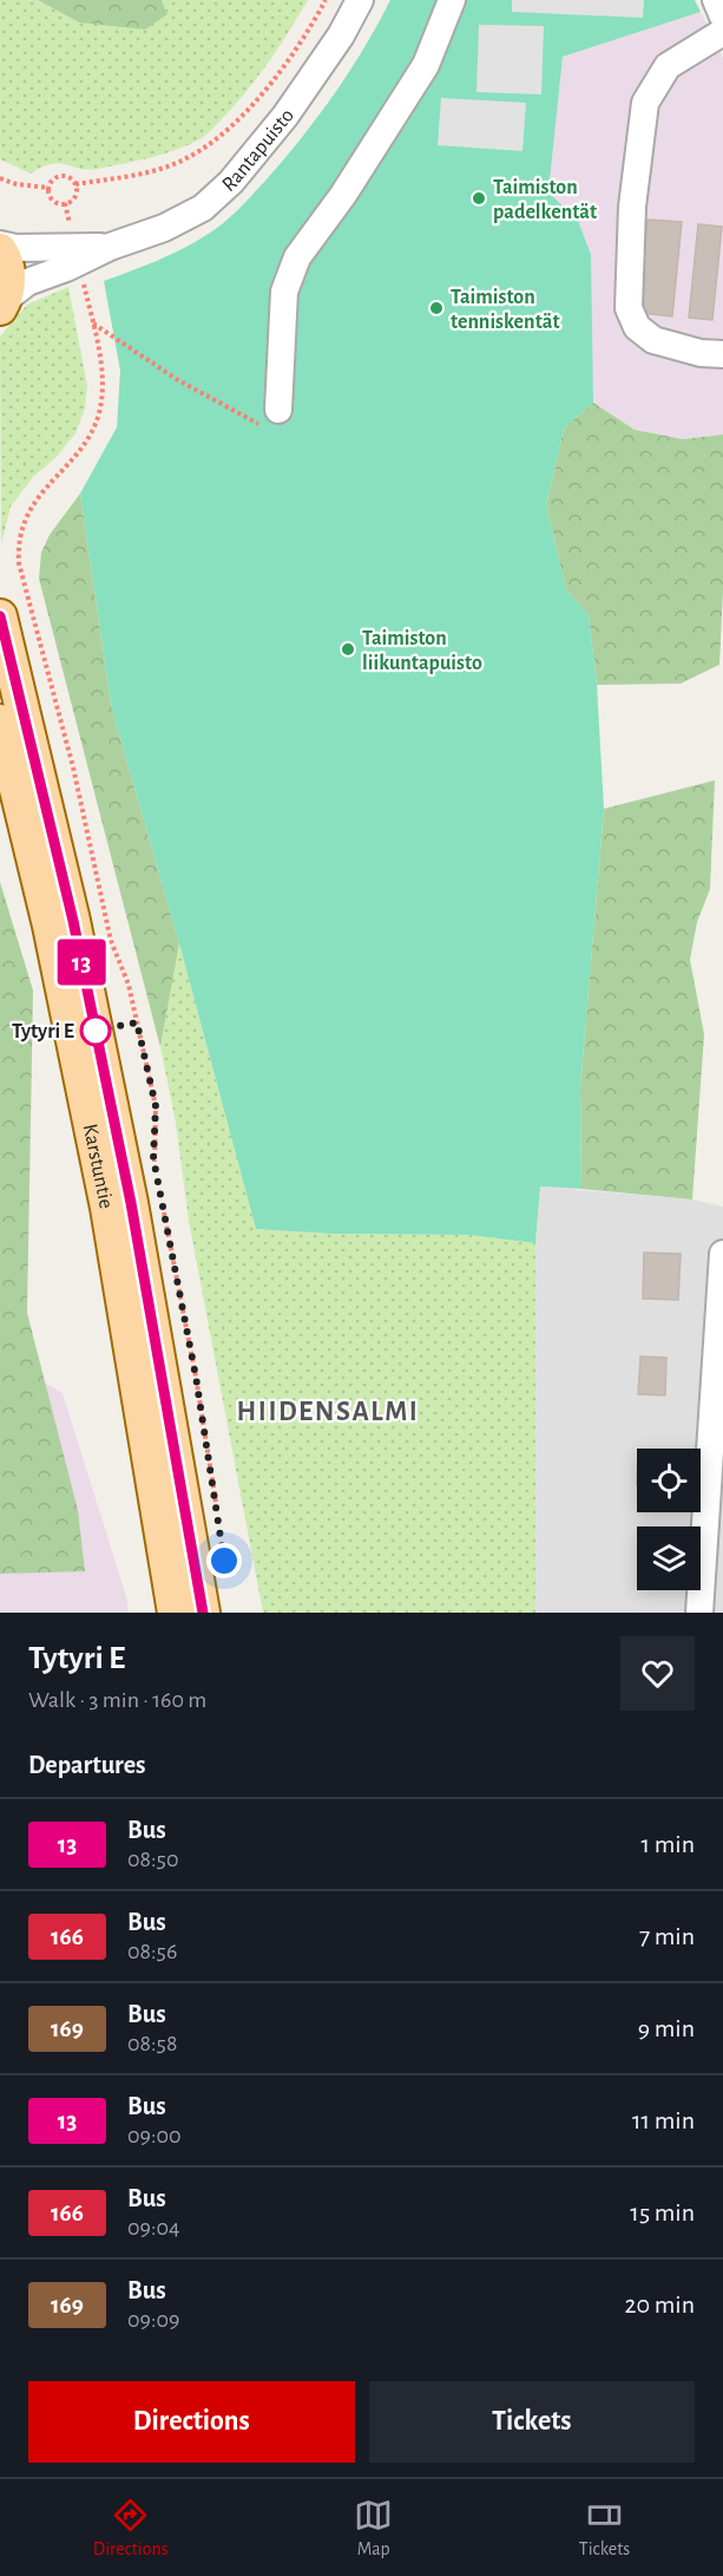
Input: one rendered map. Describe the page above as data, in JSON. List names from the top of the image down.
{
  "streets": {
    "main road": ["Karstuntie"],
    "street": ["Rantapuisto"]
  },
  "districts": ["HIIDENSALMI"],
  "places": [
    "Taimiston padelkentät",
    "Taimiston tenniskentät",
    "Taimiston liikuntapuisto",
    "Tytyri E"
  ],
  "lines": ["bus line 13"],
  "page": {
    "on_map": "13",
    "heading": [
      ["Tytyri E", "Walk · 3 min · 160 m"],
      "Departures"
    ],
    "list": [
      {
        "mark": "13",
        "name": "Bus",
        "note": "08:50",
        "value": "1 min"
      },
      {
        "mark": "166",
        "name": "Bus",
        "note": "08:56",
        "value": "7 min"
      },
      {
        "mark": "169",
        "name": "Bus",
        "note": "08:58",
        "value": "9 min"
      },
      {
        "mark": "13",
        "name": "Bus",
        "note": "09:00",
        "value": "11 min"
      },
      {
        "mark": "166",
        "name": "Bus",
        "note": "09:04",
        "value": "15 min"
      },
      {
        "mark": "169",
        "name": "Bus",
        "note": "09:09",
        "value": "20 min"
      }
    ],
    "buttons": ["Directions", "Tickets"],
    "tabs": ["Directions", "Map", "Tickets"]
  }
}
